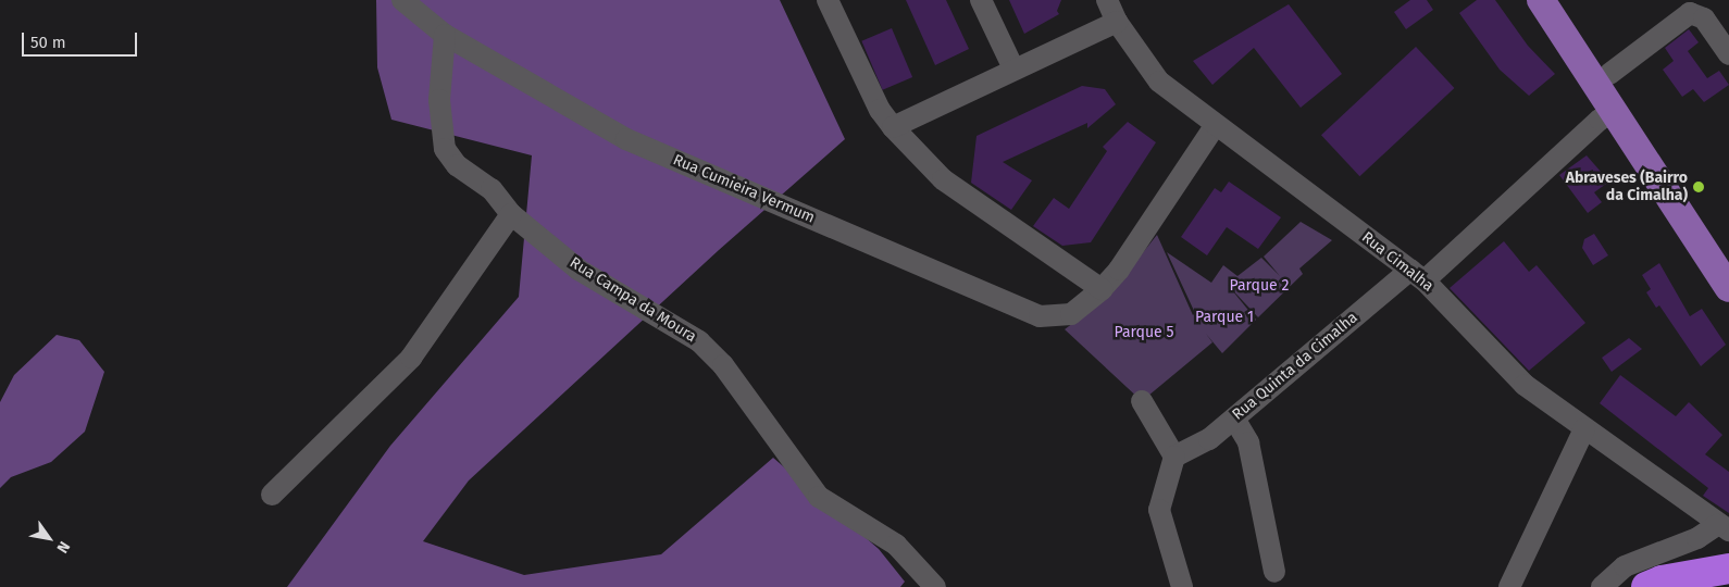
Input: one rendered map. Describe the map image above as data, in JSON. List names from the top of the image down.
{
  "streets": {
    "street": [
      "Rua Cumieira Vermum",
      "Rua Cimalha",
      "Rua Campa da Moura",
      "Rua Quinta da Cimalha"
    ]
  },
  "crossings": [
    ["Rua Cumieira Vermum", "Rua Cimalha"],
    ["Rua Cumieira Vermum", "Rua Campa da Moura"],
    ["Rua Cimalha", "Rua Quinta da Cimalha"]
  ],
  "parks": ["Parque 2", "Parque 1", "Parque 5"],
  "places": ["Abraveses (Bairro da Cimalha)"],
  "scale_bar": "50 m",
  "north": "bottom right"
}
